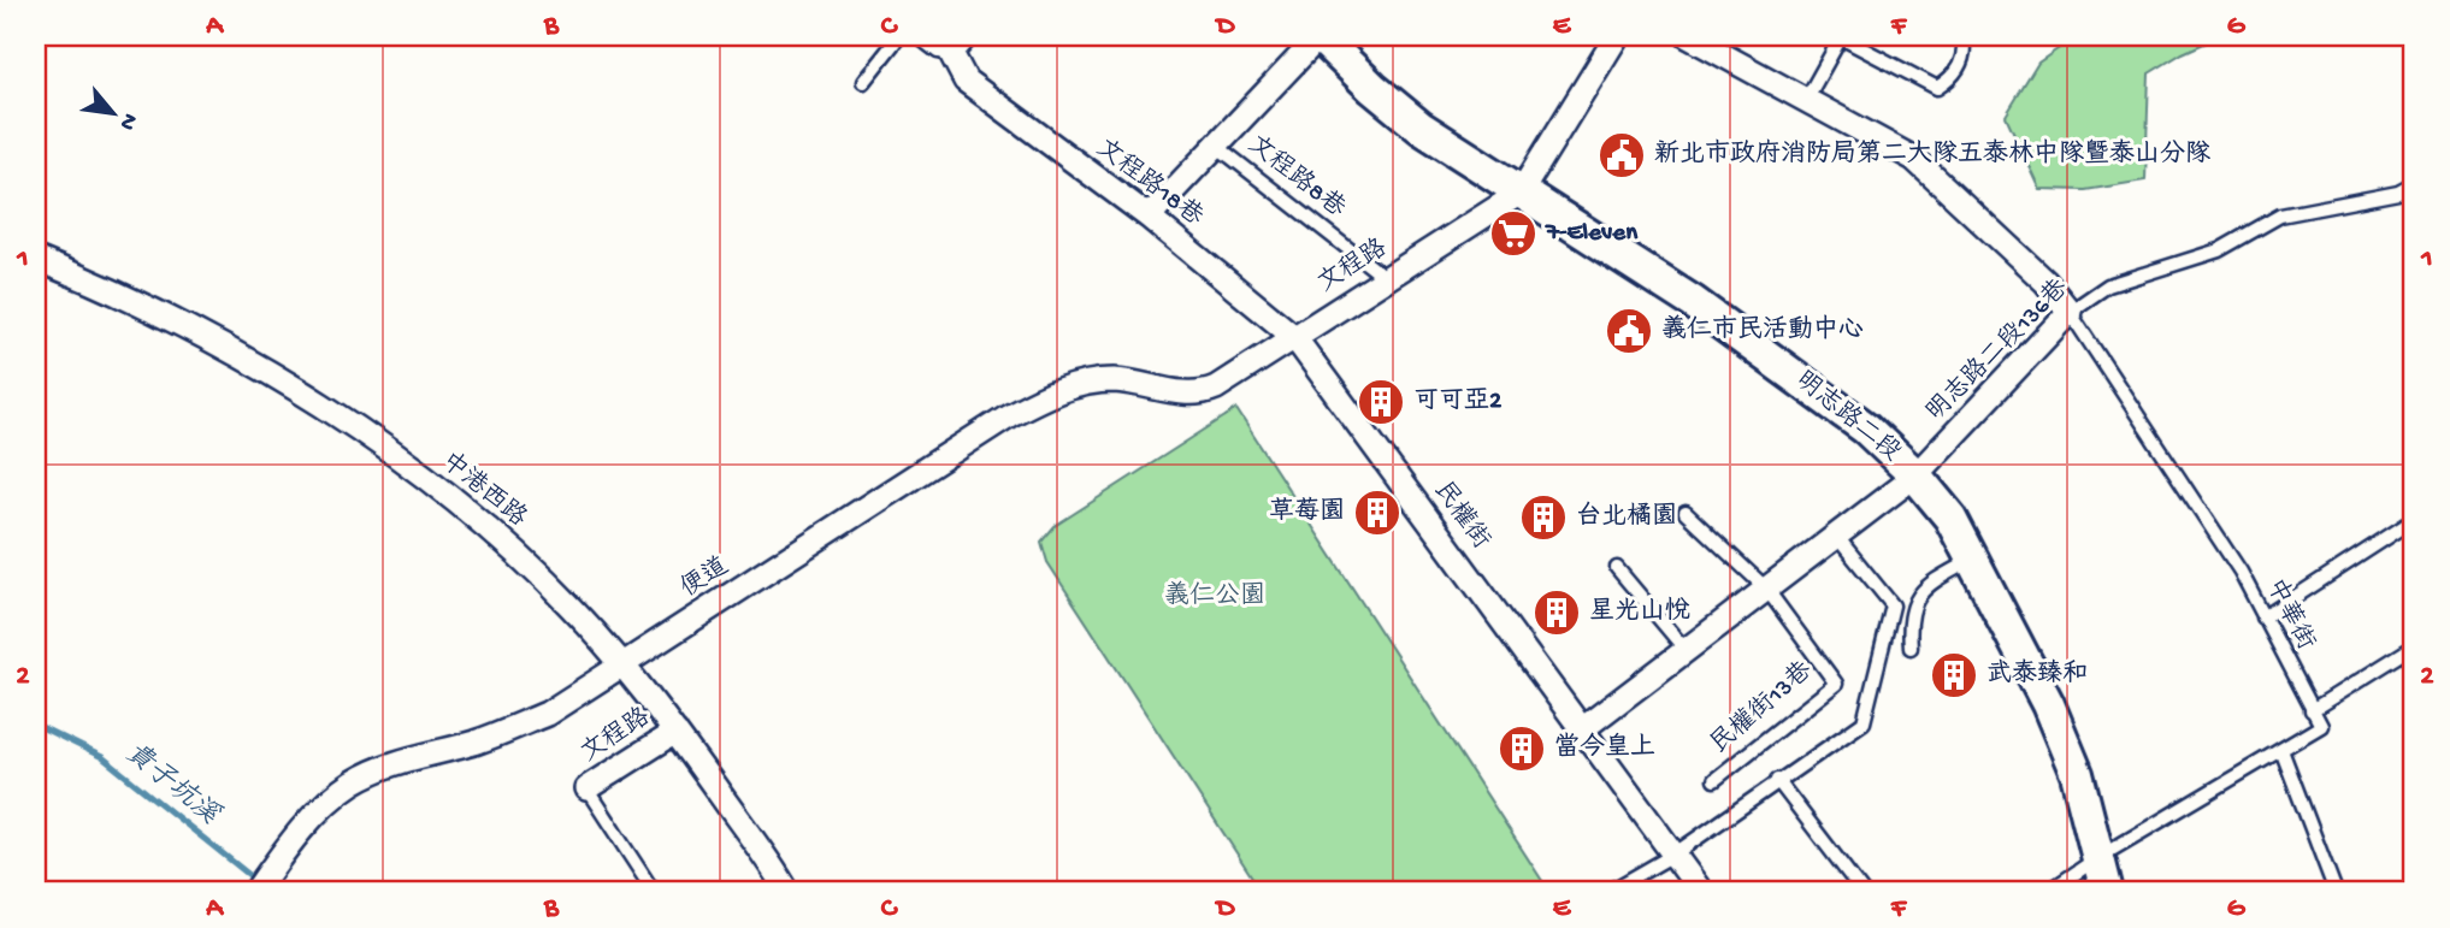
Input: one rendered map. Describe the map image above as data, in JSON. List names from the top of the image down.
{
  "streets": {
    "main road": ["明志路二段"],
    "street": [
      "文程路18巷",
      "文程路",
      "明志路二段136巷",
      "中港西路",
      "民權街",
      "便道"
    ],
    "lane": ["文程路8巷", "中華街", "民權街13巷"]
  },
  "crossings": [
    ["文程路8巷", "文程路"],
    ["文程路18巷", "文程路"],
    ["文程路18巷", "民權街"],
    ["文程路", "明志路二段"],
    ["文程路", "中港西路"],
    ["文程路", "民權街"],
    ["文程路", "便道"],
    ["明志路二段136巷", "明志路二段"],
    ["明志路二段136巷", "中華街"],
    ["中港西路", "便道"]
  ],
  "water": ["貴子坑溪"],
  "parks": ["義仁公園"],
  "places": {
    "public building": ["新北市政府消防局第二大隊五泰林中隊暨泰山分隊", "義仁市民活動中心"],
    "supermarket": ["7-Eleven"],
    "building": [
      "可可亞2",
      "草莓園",
      "台北橘園",
      "星光山悅",
      "武泰臻和",
      "當今皇上"
    ]
  },
  "north": "bottom right",
  "grid": {
    "columns": [
      "A",
      "B",
      "C",
      "D",
      "E",
      "F",
      "G"
    ],
    "rows": ["1", "2"]
  }
}
